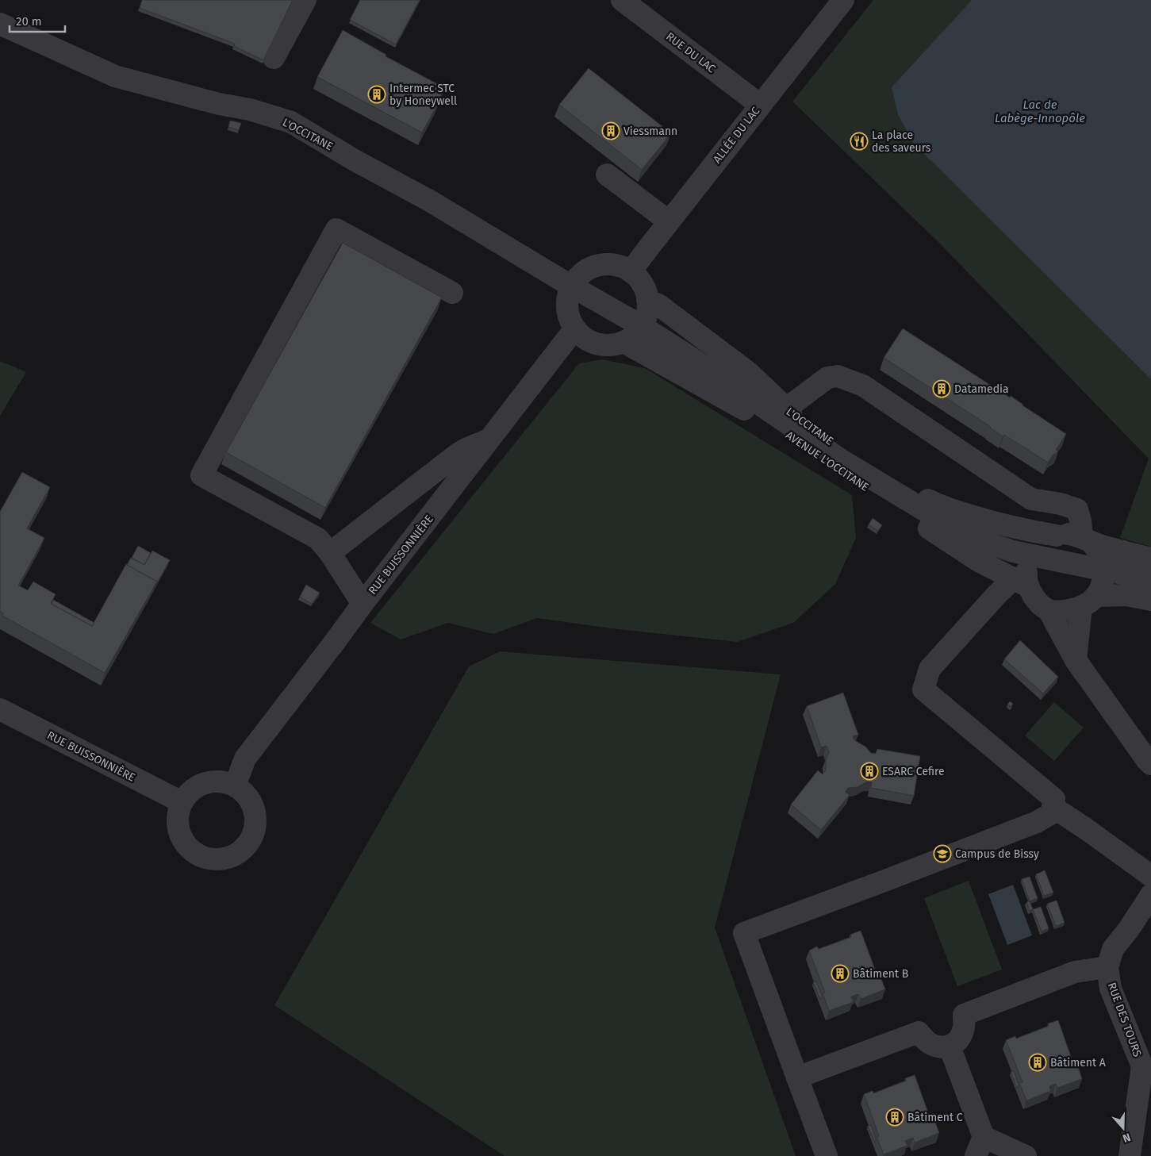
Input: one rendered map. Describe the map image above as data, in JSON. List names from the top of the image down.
{
  "streets": {
    "street": [
      "RUE DU LAC",
      "L'OCCITANE",
      "ALLÉE DU LAC",
      "AVENUE L'OCCITANE",
      "RUE BUISSONNIÈRE",
      "RUE DES TOURS"
    ]
  },
  "crossings": [
    ["RUE DU LAC", "ALLÉE DU LAC"],
    ["L'OCCITANE", "AVENUE L'OCCITANE"]
  ],
  "water": ["Lac de Labège-Innopôle"],
  "places": {
    "building": [
      "Intermec STC by Honeywell",
      "Viessmann",
      "Datamedia",
      "ESARC Cefire",
      "Bâtiment B",
      "Bâtiment A",
      "Bâtiment C"
    ],
    "restaurant": ["La place des saveurs"],
    "school or university": ["Campus de Bissy"]
  },
  "scale_bar": "20 m",
  "north": "bottom"
}
